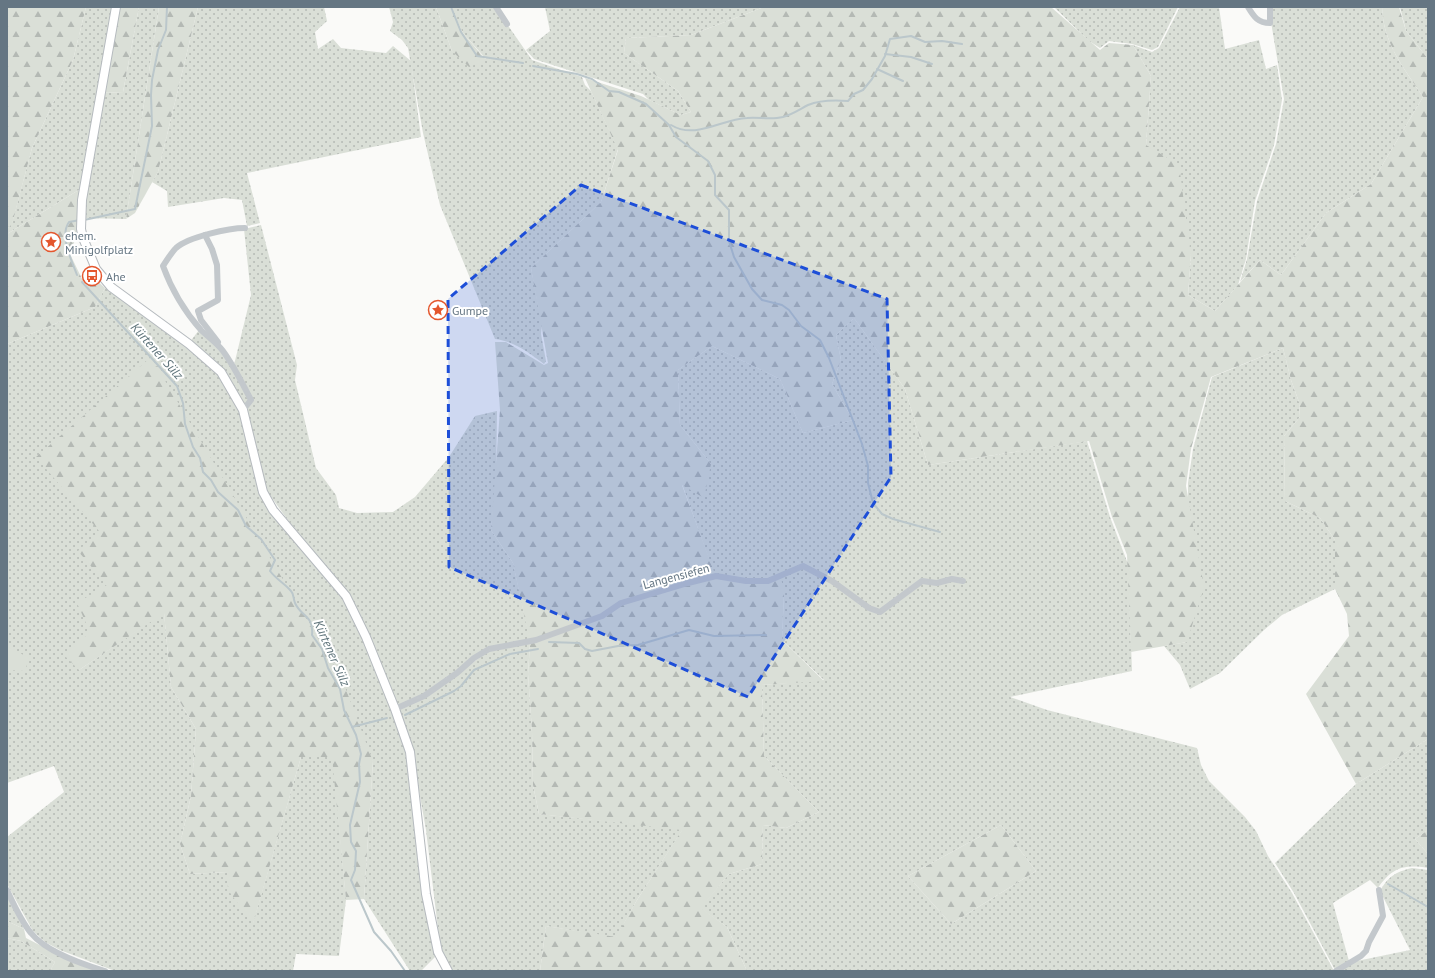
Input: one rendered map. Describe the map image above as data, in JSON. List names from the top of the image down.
{
  "streets": {
    "street": ["Langensiefen"]
  },
  "water": ["Kürtener Sülz"],
  "places": {
    "place": ["ehem. Minigolfplatz", "Gumpe"],
    "bus stop": ["Ahe"]
  }
}
